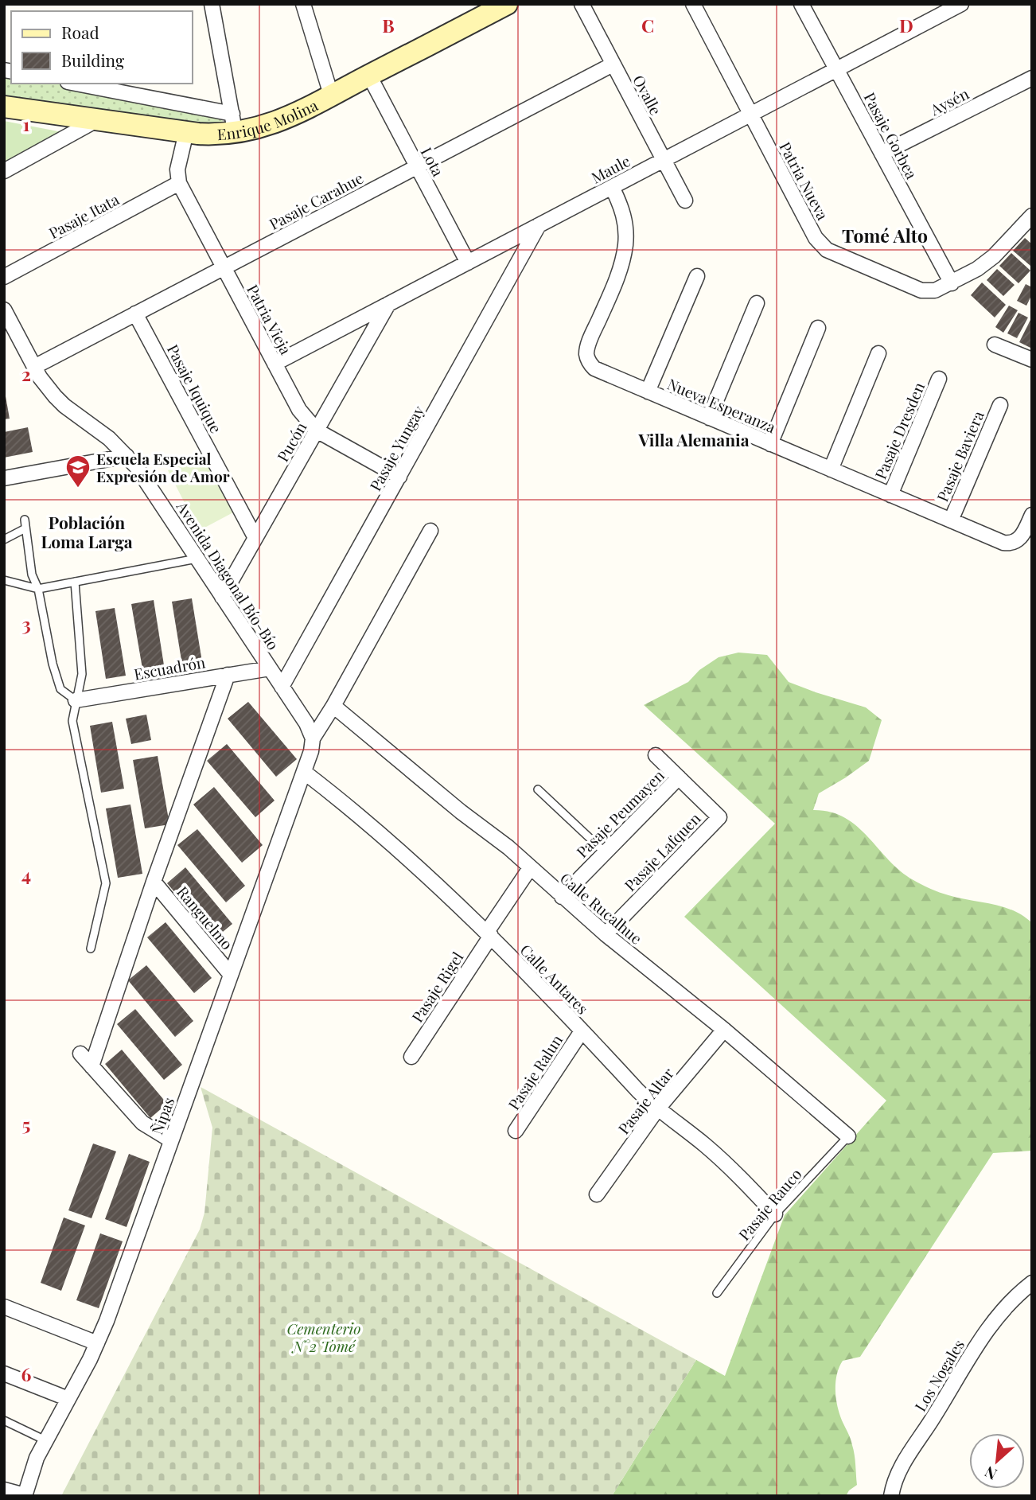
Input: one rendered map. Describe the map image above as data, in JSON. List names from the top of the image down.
{
  "streets": {
    "main road": ["Enrique Molina"],
    "street": [
      "Ovalle",
      "Aysén",
      "Pasaje Gorbea",
      "Lota",
      "Maule",
      "Patria Nueva",
      "Pasaje Carahue",
      "Pasaje Itata",
      "Patria Vieja",
      "Pasaje Iquique",
      "Nueva Esperanza",
      "Pasaje Dresden",
      "Pucón",
      "Pasaje Yungay",
      "Pasaje Baviera",
      "Avenida Diagonal Bío-Bío",
      "Escuadrón",
      "Pasaje Peumayen",
      "Pasaje Lafquen",
      "Calle Rucalhue",
      "Ranguelmo",
      "Calle Antares",
      "Pasaje Rigel",
      "Pasaje Ralun",
      "Pasaje Altar",
      "Ñipas",
      "Los Nogales"
    ],
    "lane": ["Pasaje Rauco"]
  },
  "crossings": [
    ["Ovalle", "Maule"],
    ["Ovalle", "Pasaje Carahue"],
    ["Aysén", "Pasaje Gorbea"],
    ["Enrique Molina", "Lota"],
    ["Pasaje Gorbea", "Maule"],
    ["Pasaje Gorbea", "Patria Nueva"],
    ["Lota", "Maule"],
    ["Lota", "Pasaje Carahue"],
    ["Maule", "Patria Nueva"],
    ["Maule", "Patria Vieja"],
    ["Maule", "Nueva Esperanza"],
    ["Maule", "Pucón"],
    ["Maule", "Pasaje Yungay"],
    ["Pasaje Carahue", "Patria Vieja"],
    ["Pasaje Carahue", "Pasaje Iquique"],
    ["Pasaje Carahue", "Avenida Diagonal Bío-Bío"],
    ["Pasaje Itata", "Patria Vieja"],
    ["Patria Vieja", "Pucón"],
    ["Patria Vieja", "Pasaje Yungay"],
    ["Pasaje Iquique", "Pucón"],
    ["Nueva Esperanza", "Pasaje Dresden"],
    ["Nueva Esperanza", "Pasaje Baviera"],
    ["Pucón", "Avenida Diagonal Bío-Bío"],
    ["Pasaje Yungay", "Avenida Diagonal Bío-Bío"],
    ["Avenida Diagonal Bío-Bío", "Escuadrón"],
    ["Avenida Diagonal Bío-Bío", "Ñipas"],
    ["Pasaje Peumayen", "Pasaje Lafquen"],
    ["Pasaje Peumayen", "Calle Rucalhue"],
    ["Pasaje Lafquen", "Calle Rucalhue"],
    ["Calle Rucalhue", "Pasaje Altar"],
    ["Calle Rucalhue", "Ñipas"],
    ["Calle Rucalhue", "Pasaje Rauco"],
    ["Ranguelmo", "Ñipas"],
    ["Calle Antares", "Pasaje Rigel"],
    ["Calle Antares", "Pasaje Ralun"],
    ["Calle Antares", "Pasaje Altar"],
    ["Calle Antares", "Ñipas"],
    ["Calle Antares", "Pasaje Rauco"]
  ],
  "districts": ["Tomé Alto", "Villa Alemania", "Población Loma Larga"],
  "parks": ["Cementerio N°2 Tomé"],
  "places": {
    "school or university": ["Escuela Especial Expresión de Amor"]
  },
  "legend": ["Road", "Building"],
  "north": "bottom left",
  "grid": {
    "columns": ["B", "C", "D"],
    "rows": [
      "1",
      "2",
      "3",
      "4",
      "5",
      "6"
    ]
  }
}
